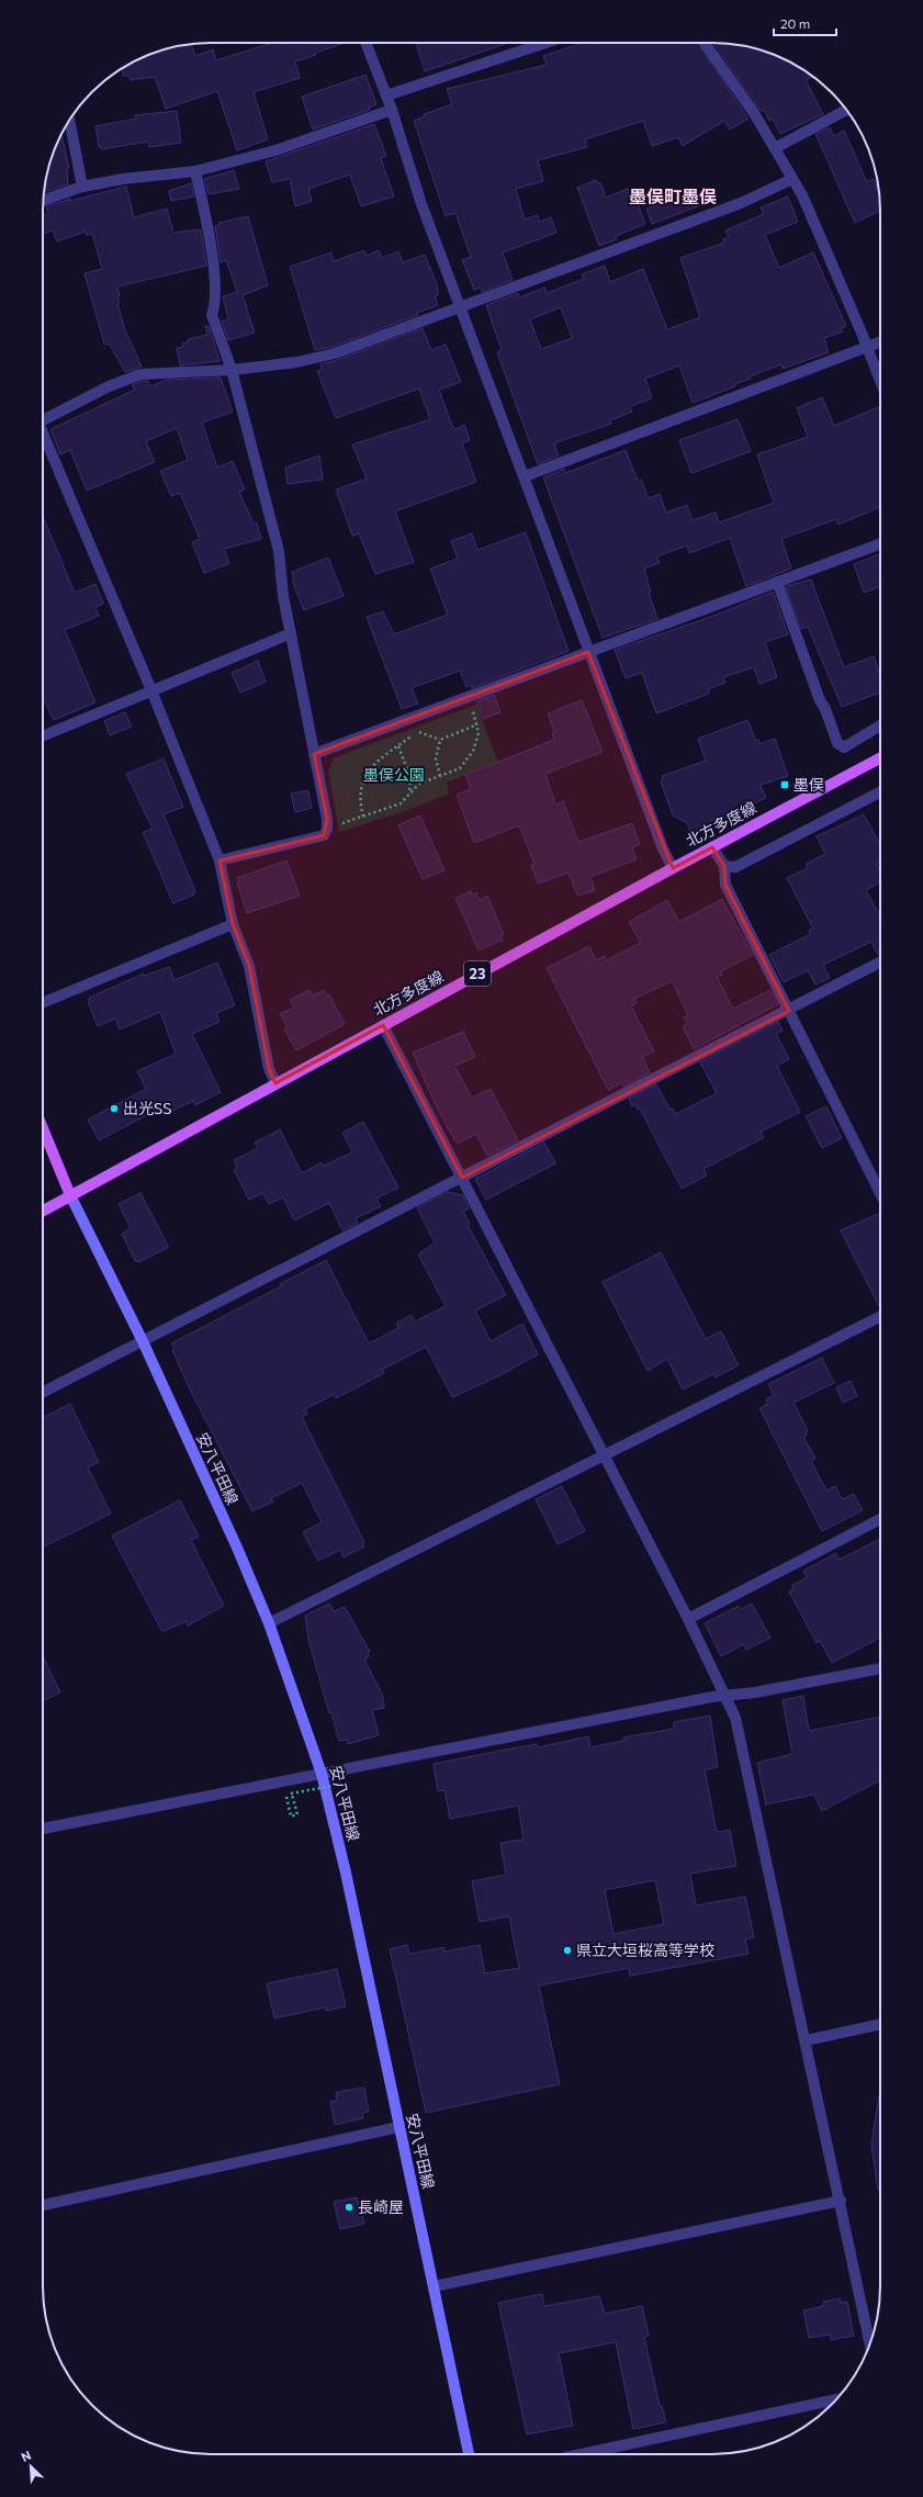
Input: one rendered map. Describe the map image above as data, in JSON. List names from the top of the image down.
{
  "streets": {
    "main road": ["北方多度線", "23", "安八平田線"]
  },
  "crossings": [
    ["北方多度線", "安八平田線"]
  ],
  "districts": ["墨俣町墨俣"],
  "parks": ["墨俣公園"],
  "places": {
    "transit": ["墨俣"],
    "other": ["出光SS", "県立大垣桜高等学校", "長崎屋"]
  },
  "scale_bar": "20 m",
  "north": "top left"
}
